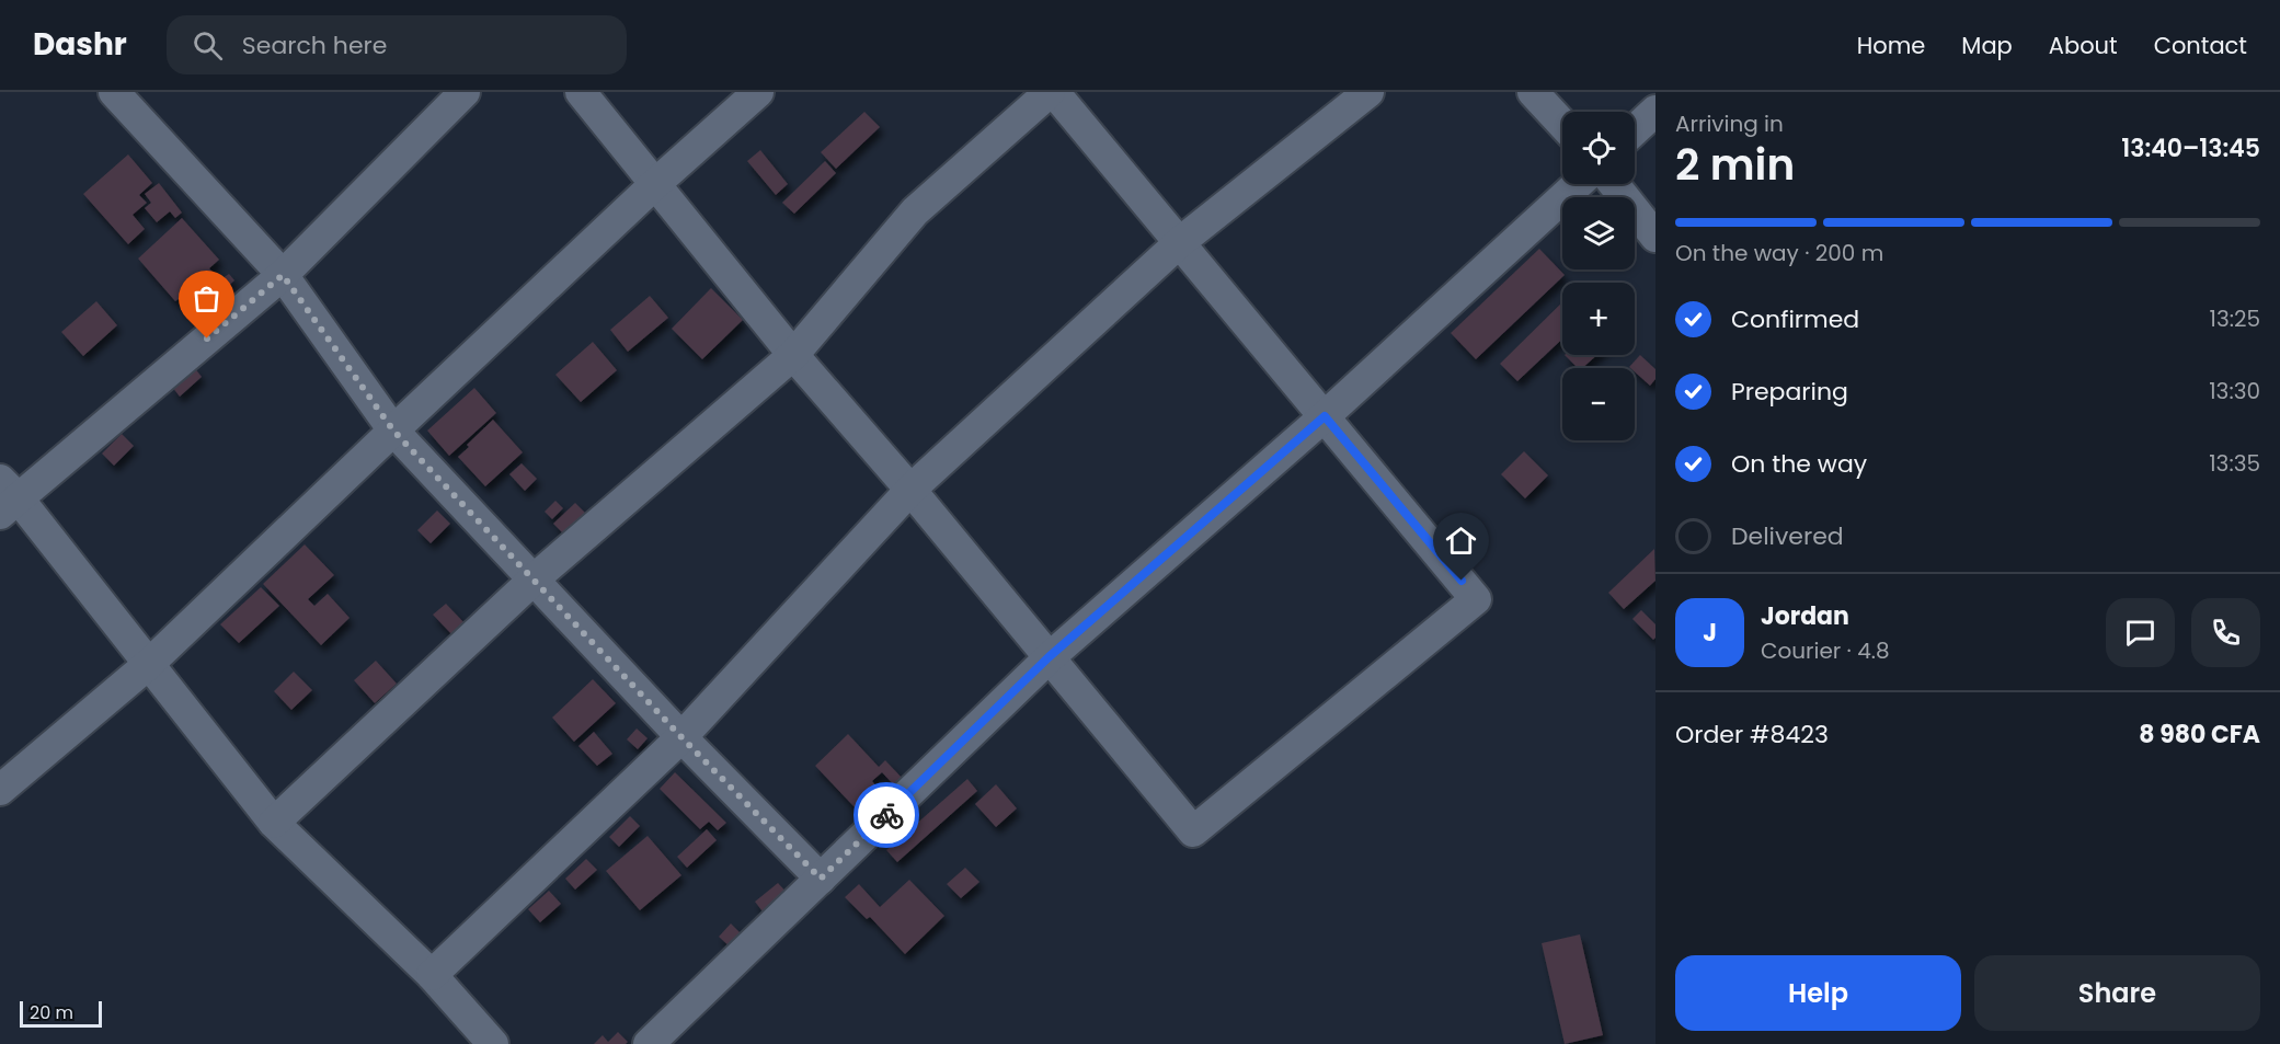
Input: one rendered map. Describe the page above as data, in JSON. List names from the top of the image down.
{
  "scale_bar": "20 m",
  "page": {
    "header": "Dashr",
    "search": "Search here",
    "nav": [
      "Home",
      "Map",
      "About",
      "Contact"
    ],
    "heading": ["2 min", "Arriving in", "13:40–13:45"],
    "panel": [
      "Jordan",
      "Courier · 4.8",
      "Order #8423",
      "8 980 CFA"
    ],
    "map_buttons": ["+", "−"],
    "bar": "On the way · 200 m",
    "list": [
      ["Confirmed", "13:25"],
      ["Preparing", "13:30"],
      ["On the way", "13:35"],
      "Delivered"
    ],
    "round": "J",
    "buttons": ["Help", "Share"],
    "scale": "20 m"
  }
}
